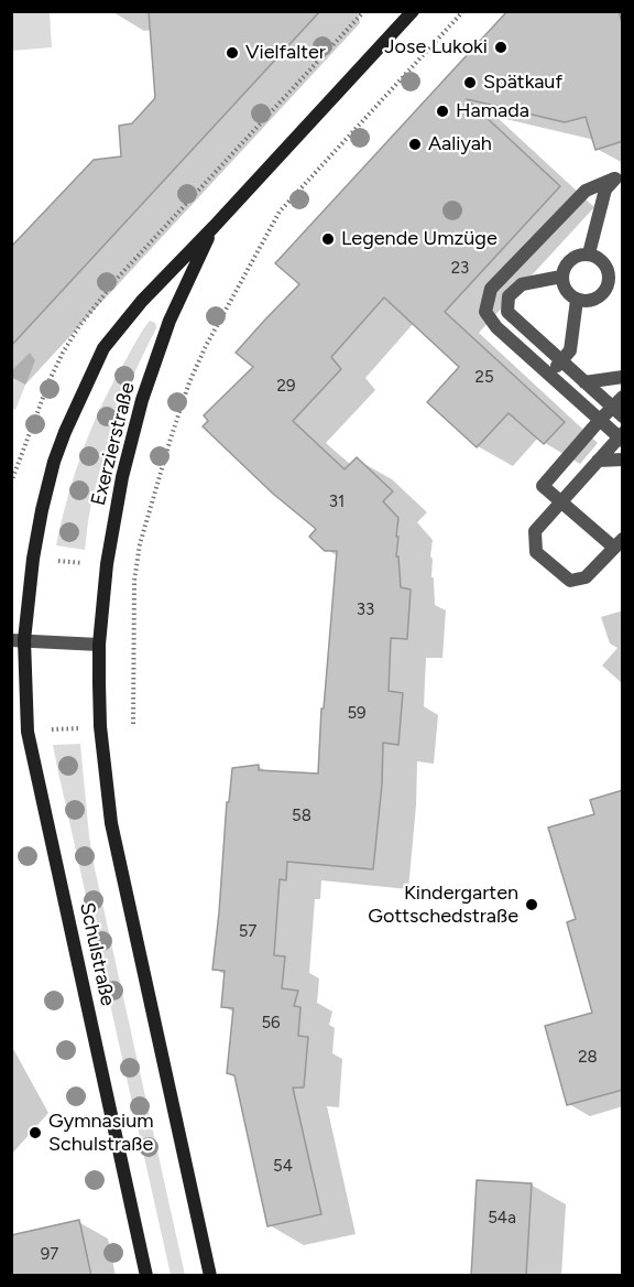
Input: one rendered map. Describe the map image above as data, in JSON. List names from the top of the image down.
{
  "streets": {
    "main road": ["Exerzierstraße", "Schulstraße"]
  },
  "crossings": [
    ["Exerzierstraße", "Schulstraße"]
  ],
  "places": [
    "Jose Lukoki",
    "Vielfalter",
    "Spätkauf",
    "Hamada",
    "Aaliyah",
    "Legende Umzüge",
    "Kindergarten Gottschedstraße",
    "Gymnasium Schulstraße"
  ],
  "house_numbers": [
    "23",
    "25",
    "29",
    "31",
    "33",
    "59",
    "58",
    "57",
    "56",
    "28",
    "54",
    "54a",
    "97"
  ]
}
